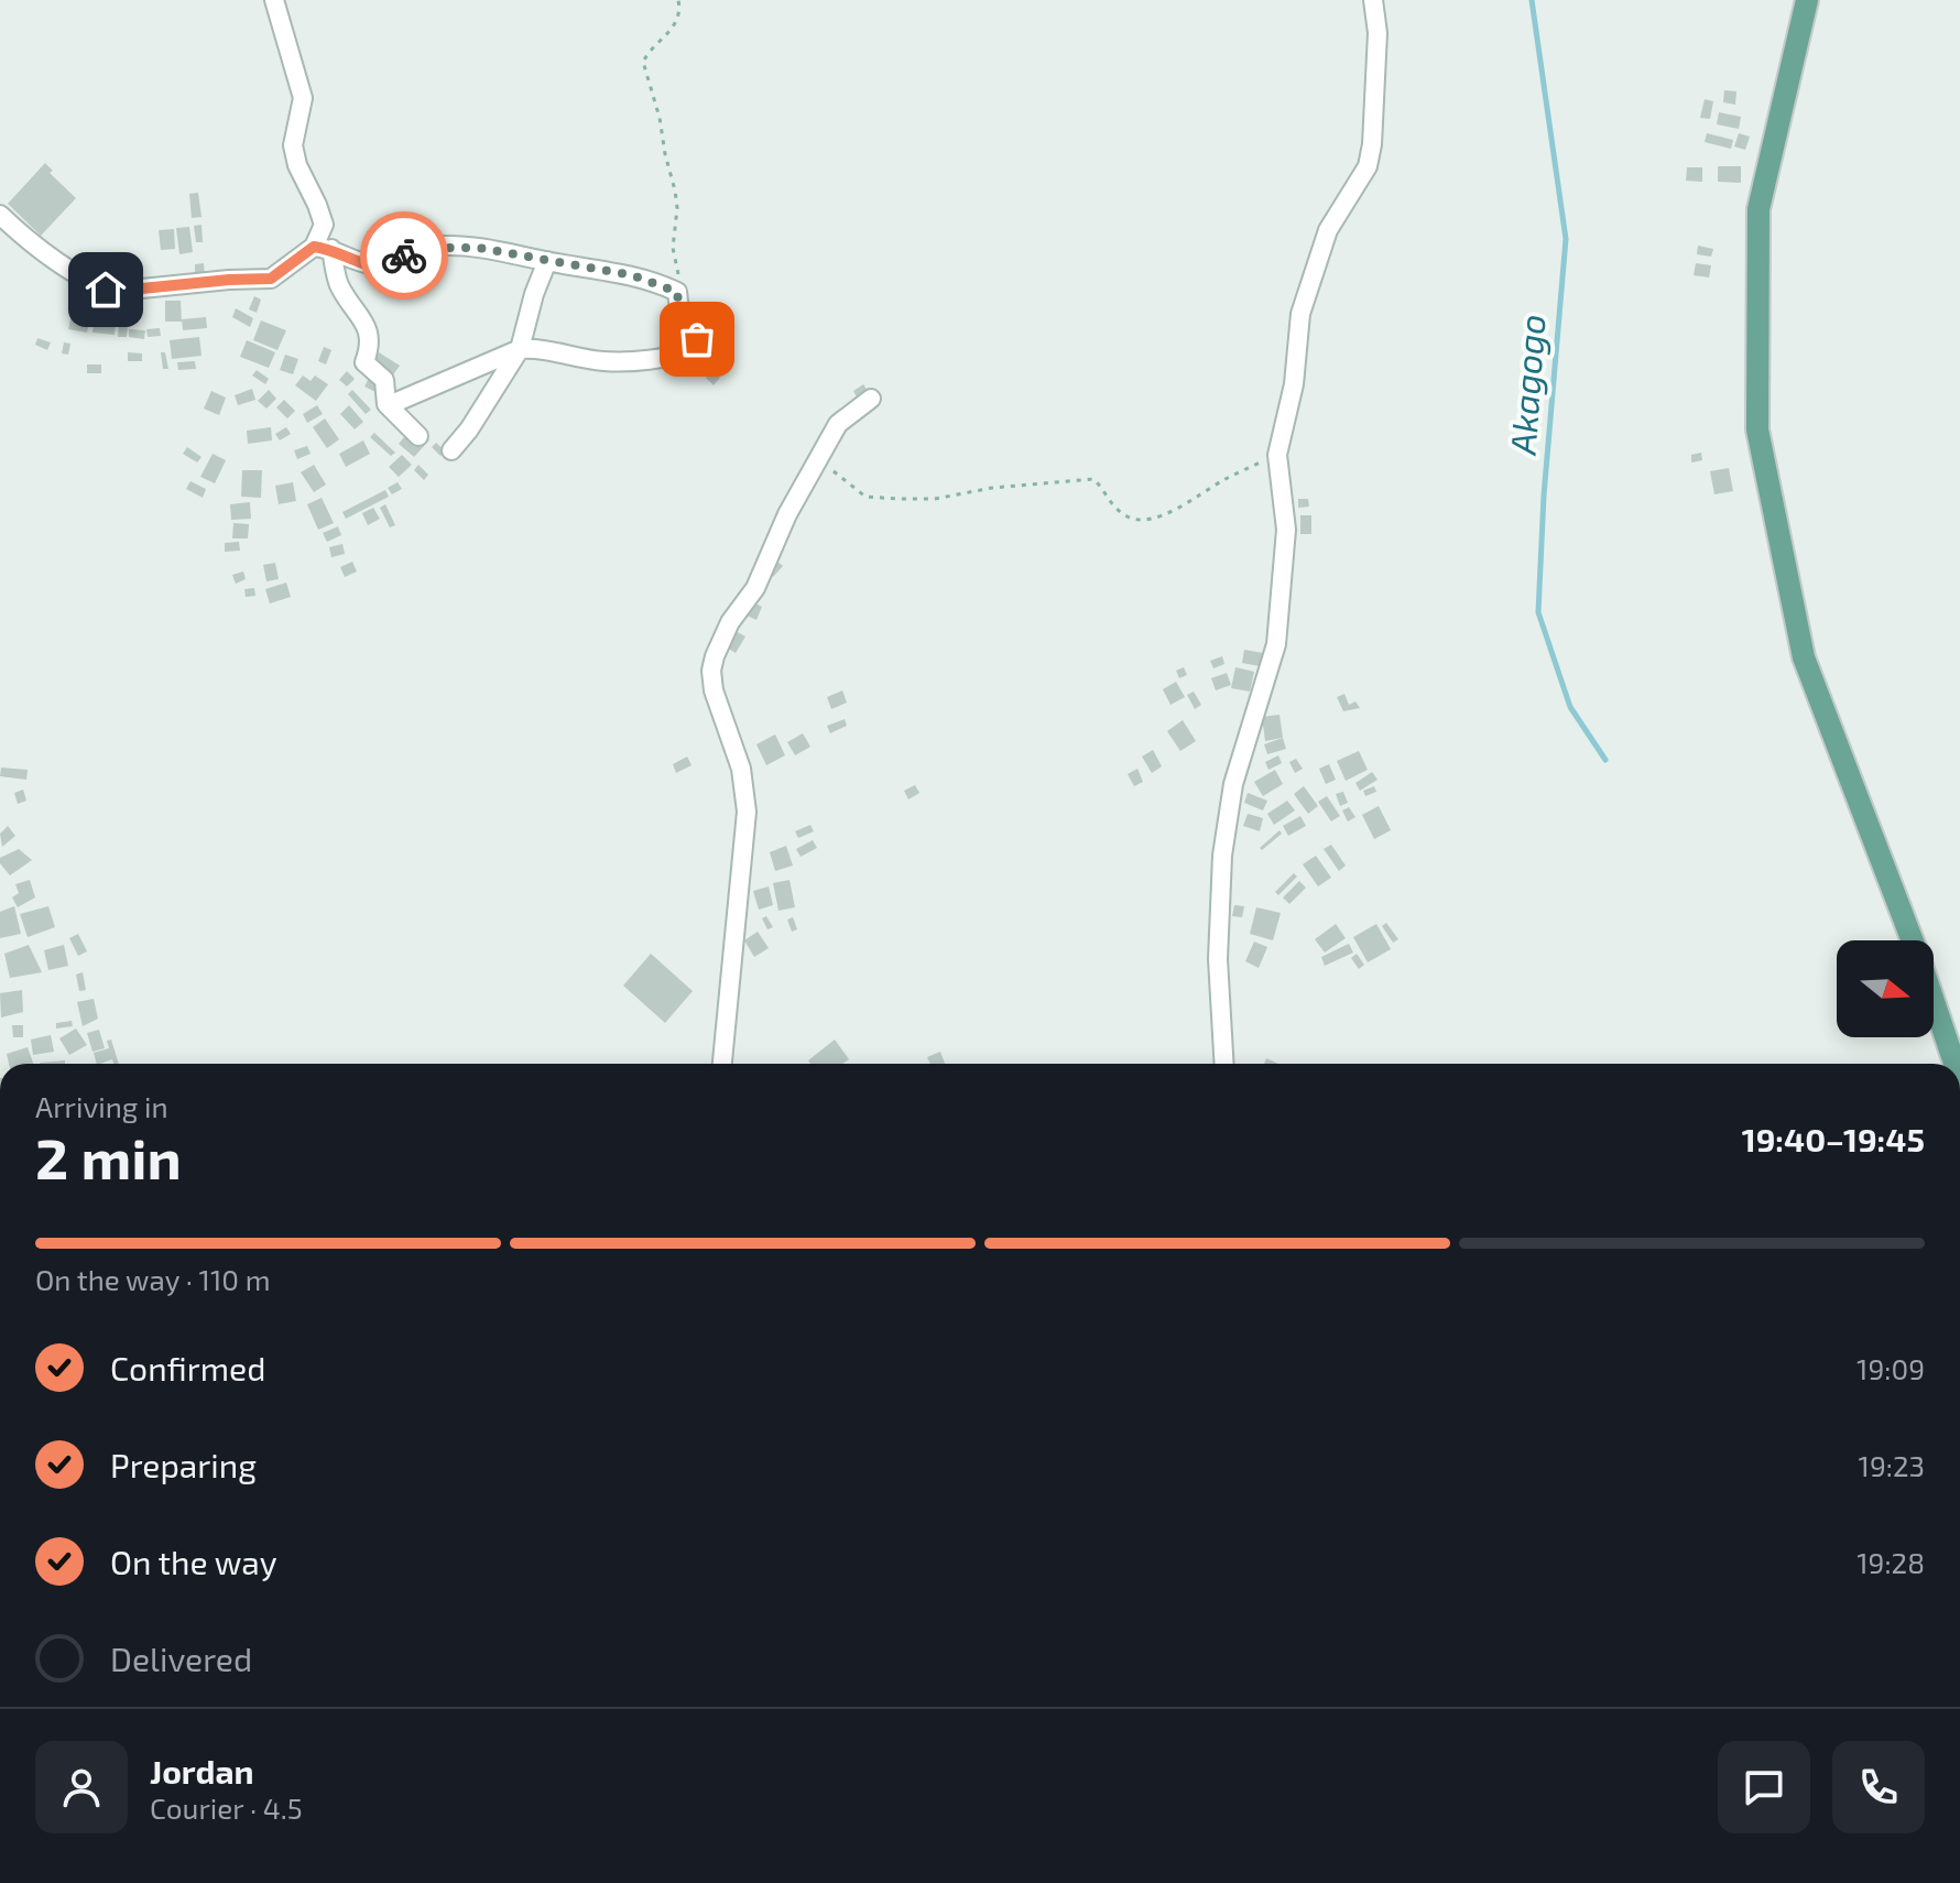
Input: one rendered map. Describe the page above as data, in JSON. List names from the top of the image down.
{
  "water": ["Akagogo"],
  "north": "right",
  "page": {
    "heading": ["2 min", "Arriving in", "19:40–19:45"],
    "panel": ["Jordan", "Courier · 4.5"],
    "bar": "On the way · 110 m",
    "list": [
      ["Confirmed", "19:09"],
      ["Preparing", "19:23"],
      ["On the way", "19:28"],
      "Delivered"
    ]
  }
}
